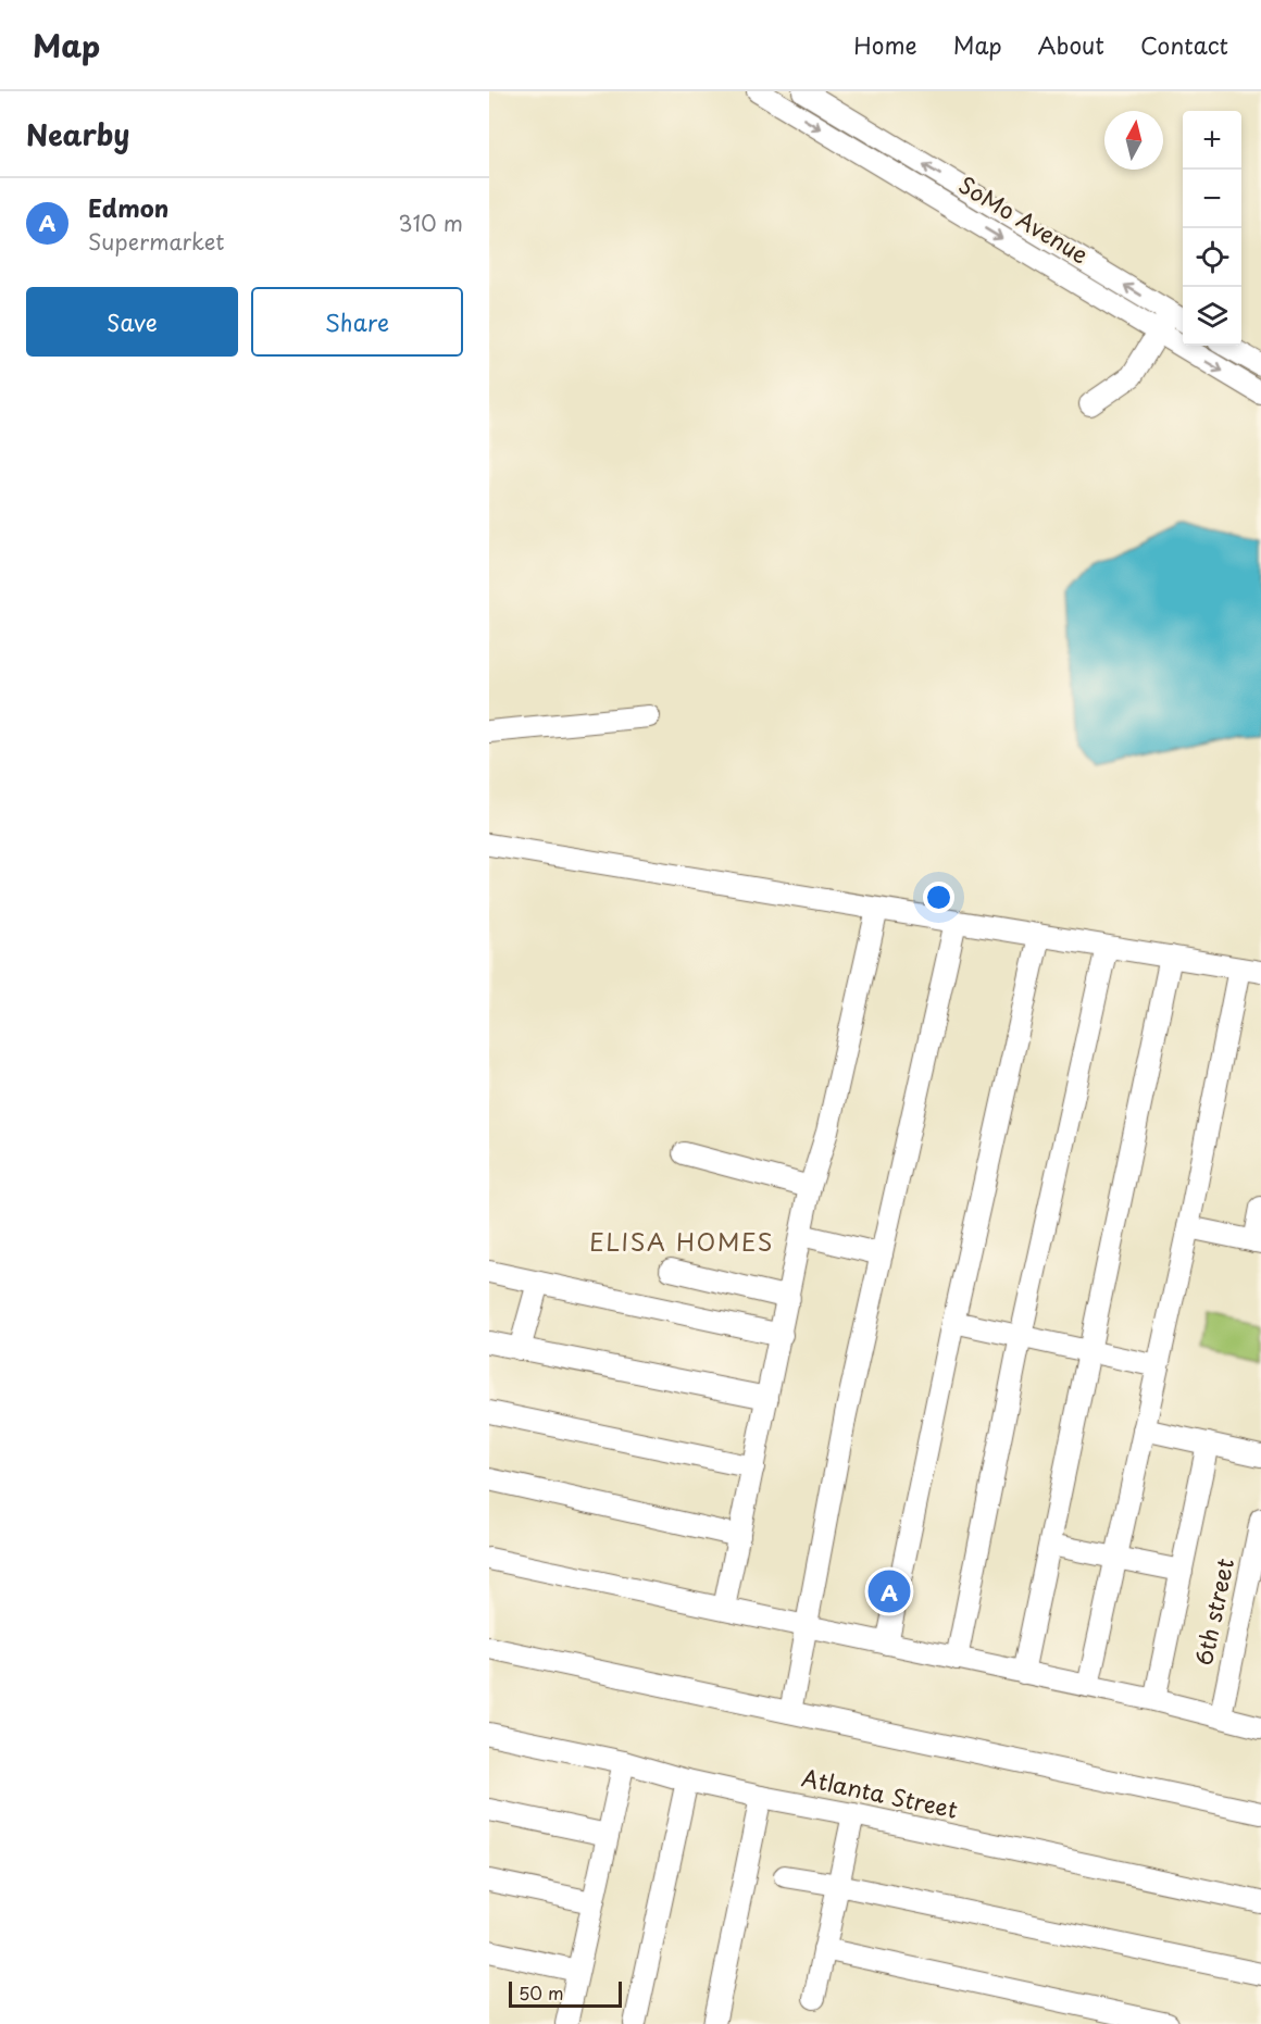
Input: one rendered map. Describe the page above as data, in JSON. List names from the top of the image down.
{
  "streets": {
    "street": ["SoMo Avenue", "6th street", "Atlanta Street"]
  },
  "districts": ["ELISA HOMES"],
  "scale_bar": "50 m",
  "north": "top",
  "page": {
    "header": "Map",
    "nav": [
      "Home",
      "Map",
      "About",
      "Contact"
    ],
    "heading": "Nearby",
    "map_buttons": ["+", "−"],
    "list": [
      {
        "mark": "A",
        "name": "Edmon",
        "note": "Supermarket",
        "value": "310 m"
      }
    ],
    "buttons": ["Save", "Share"],
    "pins": "A",
    "scale": "50 m"
  }
}
